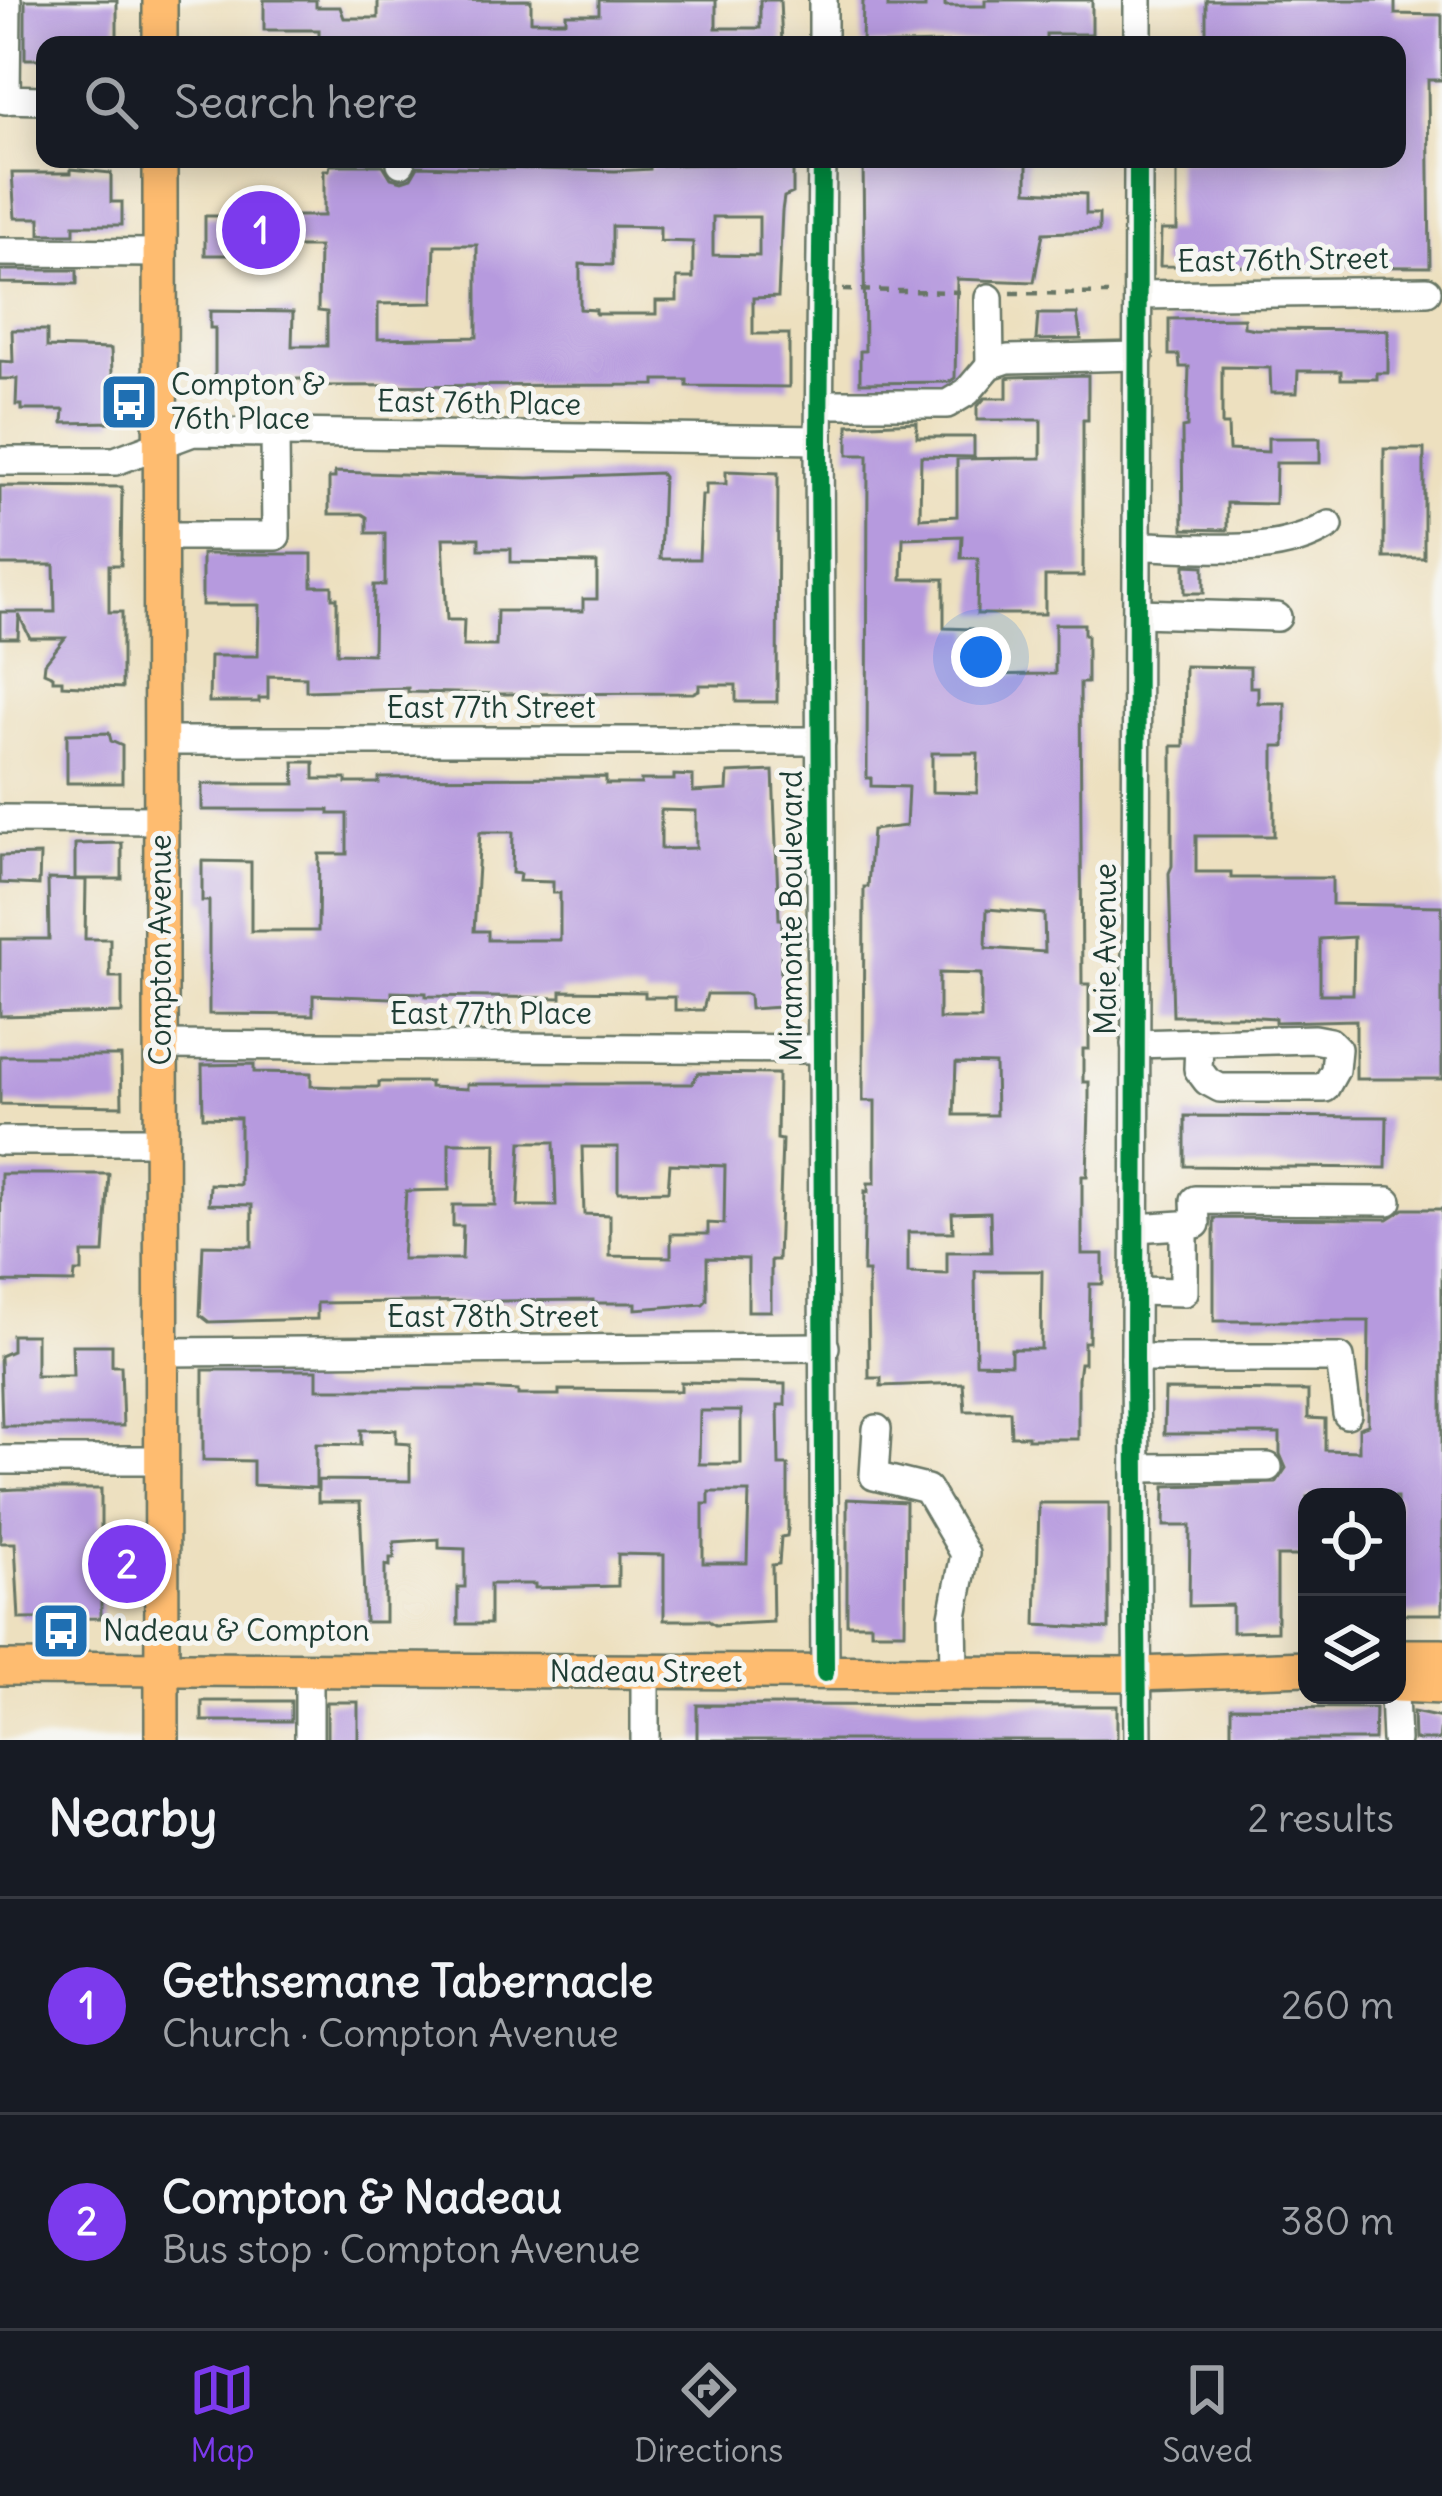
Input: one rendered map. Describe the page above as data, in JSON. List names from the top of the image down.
{
  "streets": {
    "main road": ["Compton Avenue", "Nadeau Street"],
    "street": [
      "East 76th Street",
      "East 76th Place",
      "East 77th Street",
      "Miramonte Boulevard",
      "Maie Avenue",
      "East 77th Place",
      "East 78th Street"
    ]
  },
  "crossings": [
    ["East 76th Street", "Maie Avenue"],
    ["East 76th Place", "Miramonte Boulevard"],
    ["East 76th Place", "Compton Avenue"],
    ["East 77th Street", "Miramonte Boulevard"],
    ["East 77th Street", "Compton Avenue"],
    ["Miramonte Boulevard", "East 77th Place"],
    ["Miramonte Boulevard", "East 78th Street"],
    ["Miramonte Boulevard", "Nadeau Street"],
    ["Maie Avenue", "Nadeau Street"],
    ["Compton Avenue", "East 77th Place"],
    ["Compton Avenue", "East 78th Street"],
    ["Compton Avenue", "Nadeau Street"]
  ],
  "places": {
    "bus stop": ["Compton & 76th Place", "Nadeau & Compton"]
  },
  "page": {
    "search": "Search here",
    "pins": ["1", "2"],
    "heading": ["Nearby", "2 results"],
    "list": [
      {
        "mark": "1",
        "name": "Gethsemane Tabernacle",
        "note": "Church · Compton Avenue",
        "value": "260 m"
      },
      {
        "mark": "2",
        "name": "Compton & Nadeau",
        "note": "Bus stop · Compton Avenue",
        "value": "380 m"
      }
    ],
    "nav": ["Map", "Directions", "Saved"]
  }
}
